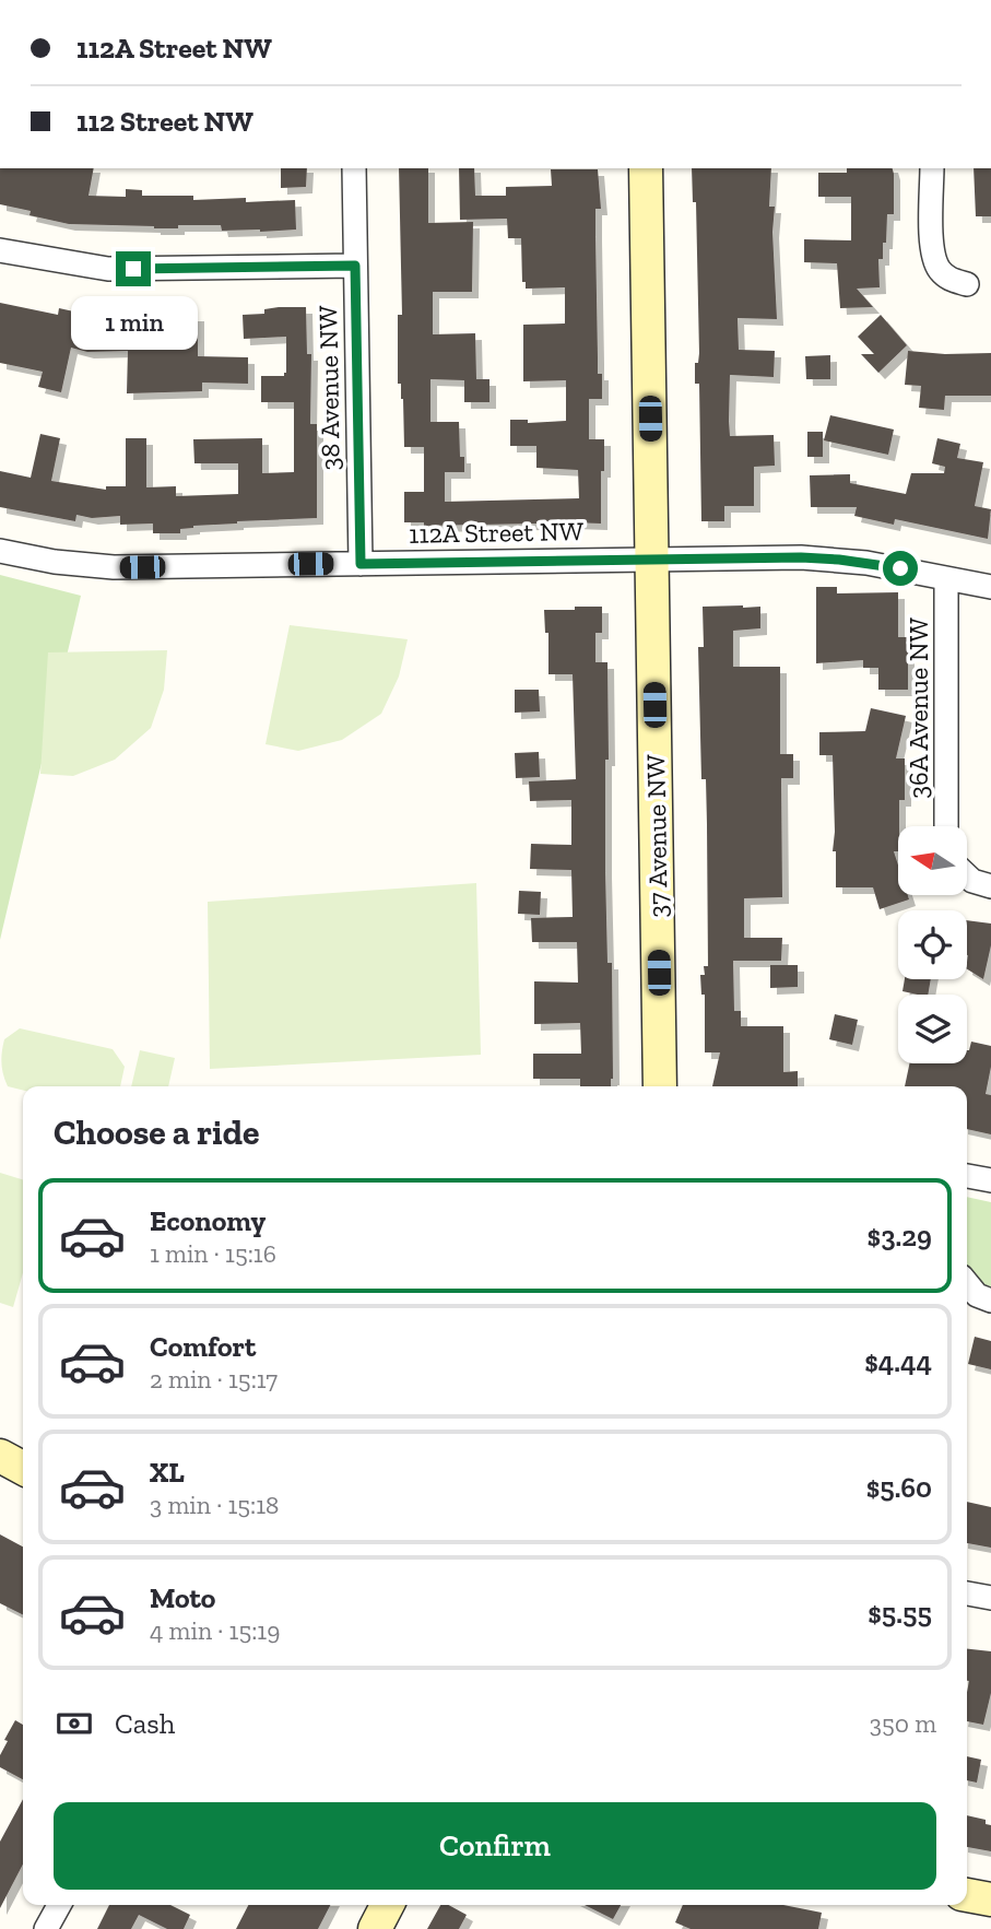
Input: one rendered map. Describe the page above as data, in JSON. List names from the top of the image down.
{
  "streets": {
    "street": [
      "38 Avenue NW",
      "112A Street NW",
      "36A Avenue NW",
      "37 Avenue NW"
    ]
  },
  "crossings": [
    ["38 Avenue NW", "112A Street NW"],
    ["112A Street NW", "36A Avenue NW"],
    ["112A Street NW", "37 Avenue NW"]
  ],
  "north": "left",
  "page": {
    "banner": ["112A Street NW", "112 Street NW"],
    "bubble": "1 min",
    "heading": "Choose a ride",
    "list": [
      {
        "name": "Economy",
        "note": "1 min · 15:16",
        "value": "$3.29"
      },
      {
        "name": "Comfort",
        "note": "2 min · 15:17",
        "value": "$4.44"
      },
      {
        "name": "XL",
        "note": "3 min · 15:18",
        "value": "$5.60"
      },
      {
        "name": "Moto",
        "note": "4 min · 15:19",
        "value": "$5.55"
      }
    ],
    "pay": ["Cash", "350 m"],
    "buttons": "Confirm"
  }
}
